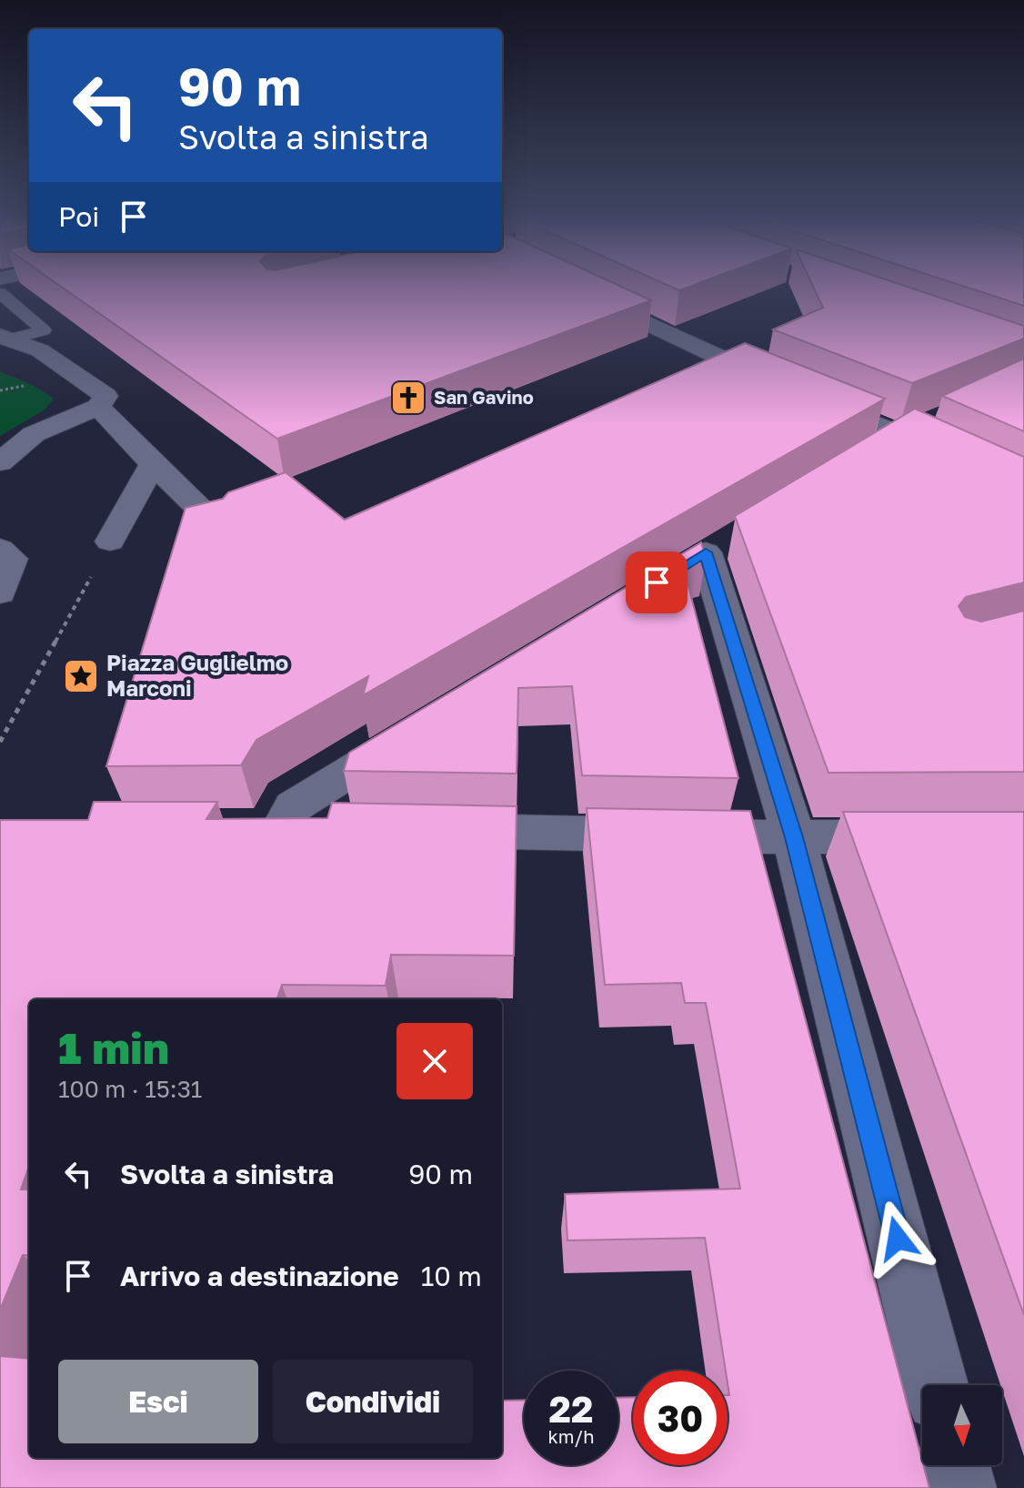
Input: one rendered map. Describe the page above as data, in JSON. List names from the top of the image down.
{
  "places": {
    "church": ["San Gavino"],
    "place": ["Piazza Guglielmo Marconi"]
  },
  "north": "bottom",
  "page": {
    "turn": ["90 m", "Svolta a sinistra"],
    "then": "Poi",
    "heading": ["1 min", "100 m · 15:31"],
    "list": [
      {
        "name": "Svolta a sinistra",
        "value": "90 m"
      },
      {
        "name": "Arrivo a destinazione",
        "value": "10 m"
      }
    ],
    "buttons": ["Esci", "Condividi"],
    "speed": "22 km/h",
    "limit": "30"
  }
}
